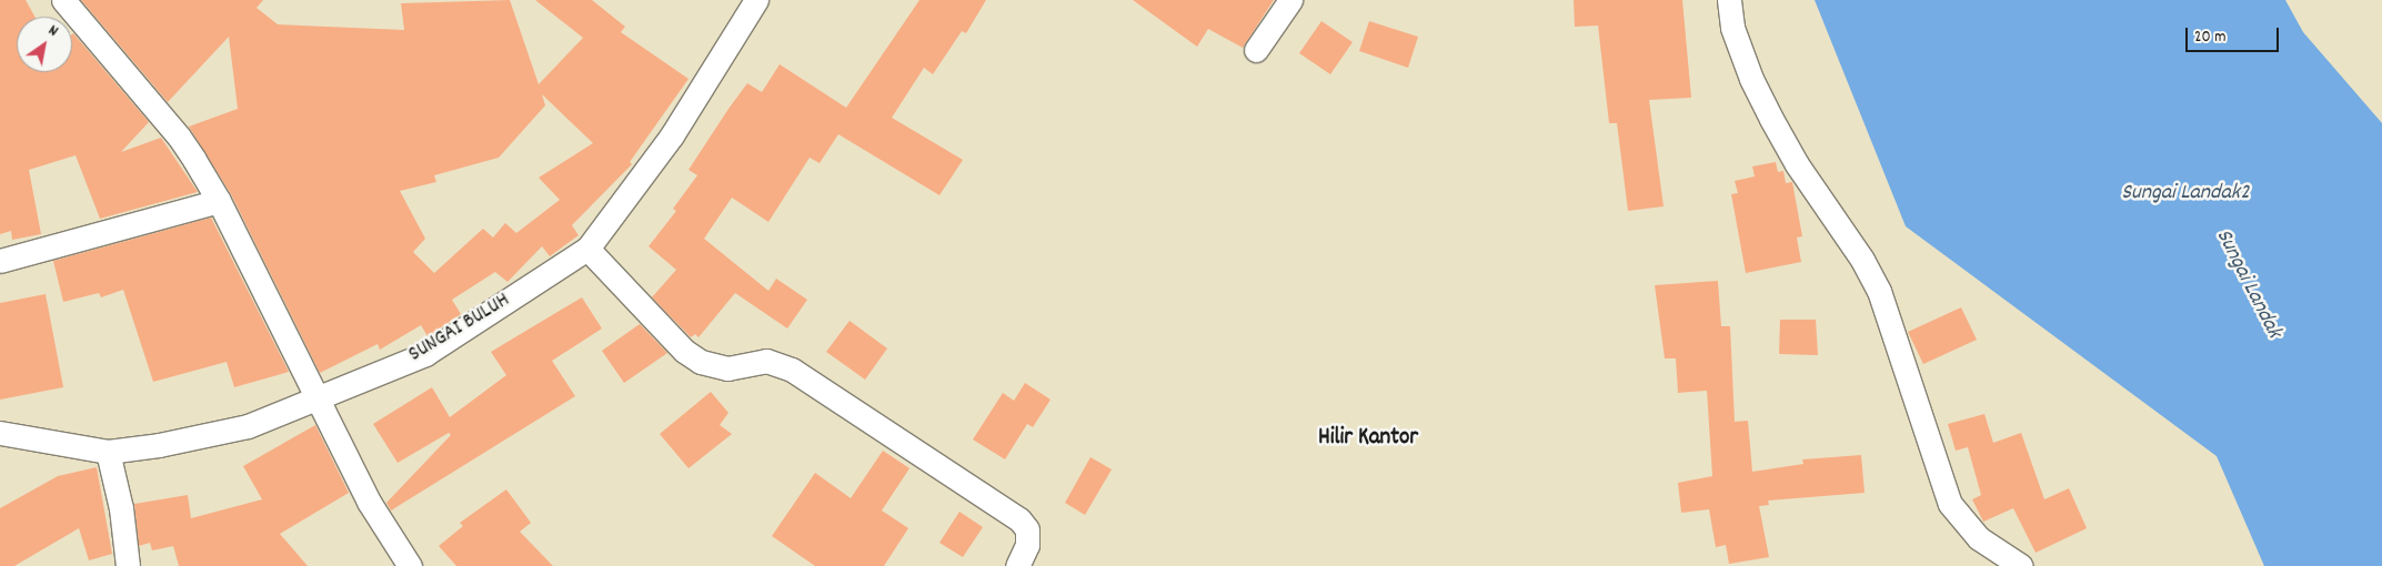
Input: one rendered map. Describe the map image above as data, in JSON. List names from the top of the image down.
{
  "streets": {
    "street": ["SUNGAI BULUH"]
  },
  "districts": ["Hilir Kantor"],
  "water": ["Sungai Landak2", "Sungai Landak"],
  "scale_bar": "20 m",
  "north": "top right"
}
